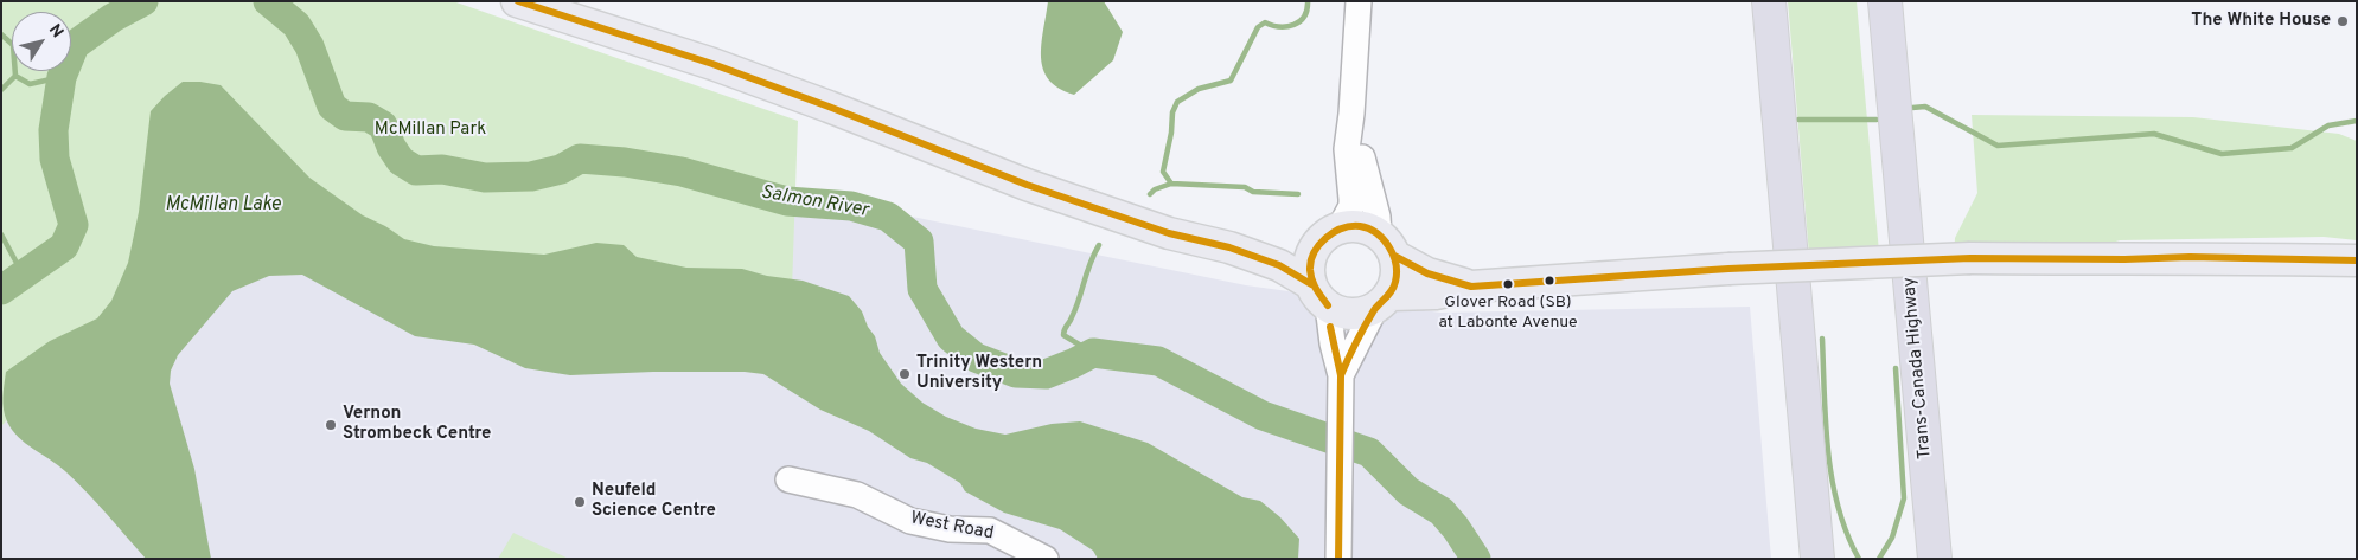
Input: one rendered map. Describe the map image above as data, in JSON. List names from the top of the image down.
{
  "streets": {
    "highway": ["Trans-Canada Highway"],
    "street": ["West Road"]
  },
  "water": ["Salmon River", "McMillan Lake"],
  "parks": ["McMillan Park"],
  "places": [
    "The White House",
    "Glover Road (SB) at Labonte Avenue",
    "Trinity Western University",
    "Vernon Strombeck Centre",
    "Neufeld Science Centre"
  ],
  "north": "top right"
}
